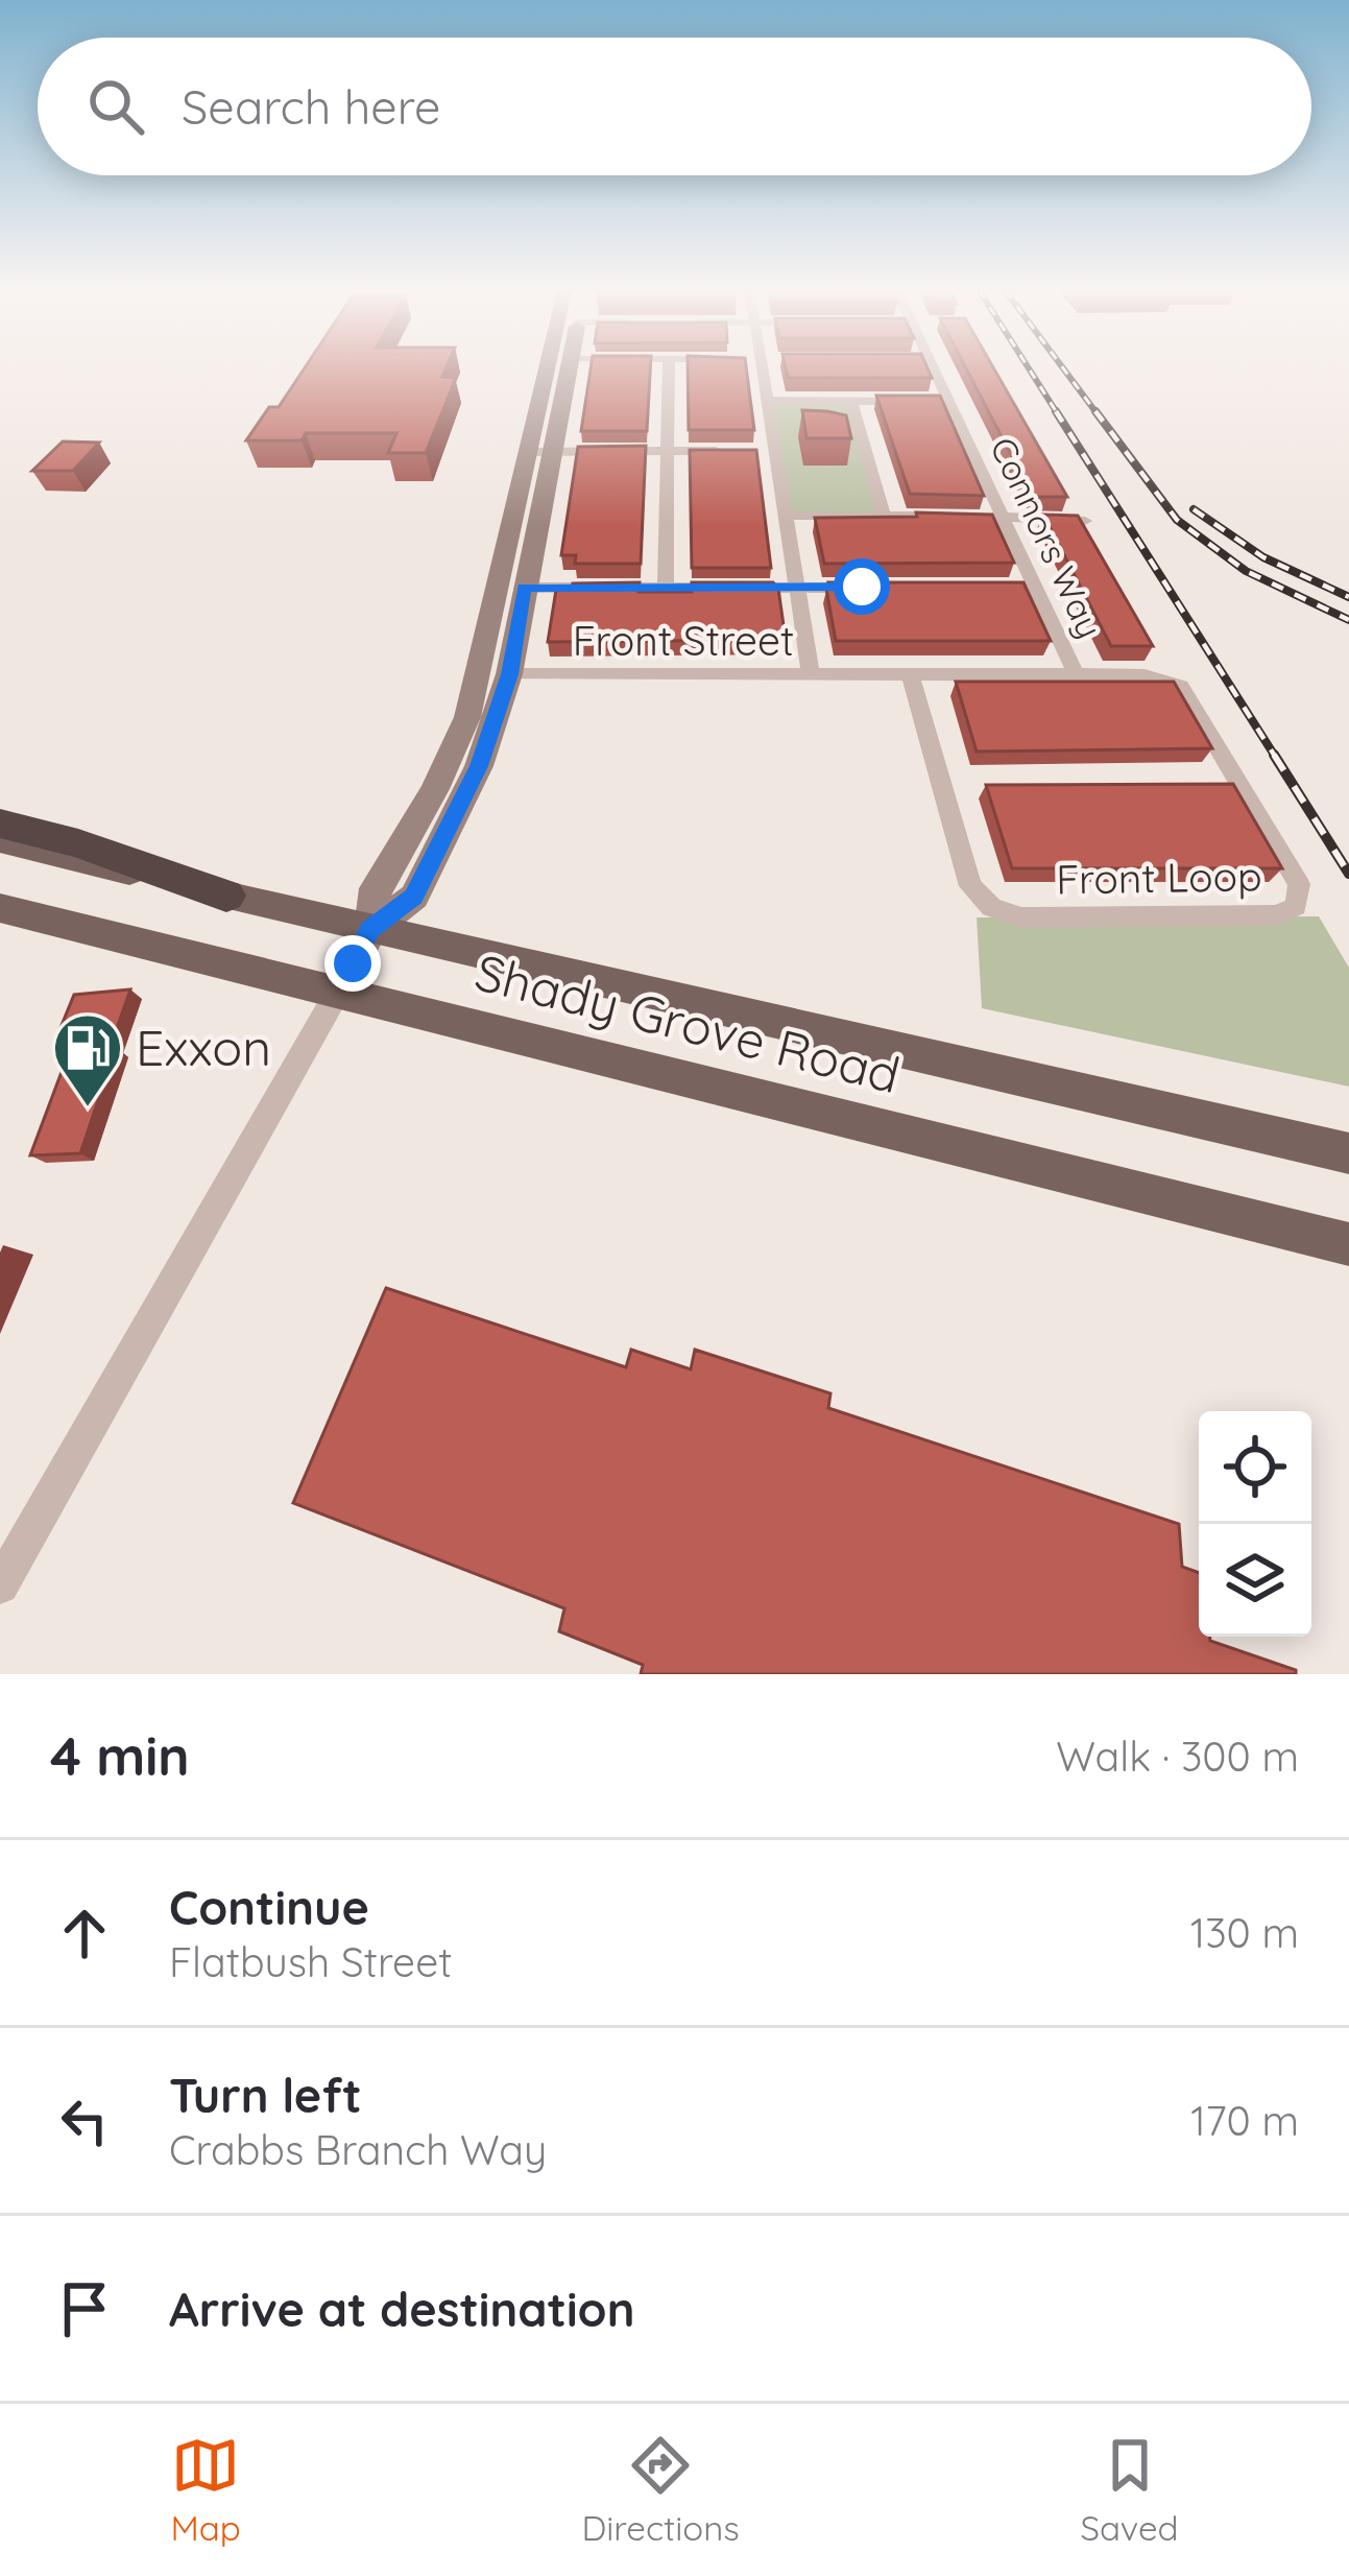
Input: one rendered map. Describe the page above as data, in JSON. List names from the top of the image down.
{
  "streets": {
    "main road": ["Shady Grove Road"],
    "street": ["Connors Way", "Front Street", "Front Loop"]
  },
  "crossings": [
    ["Connors Way", "Front Street"],
    ["Front Street", "Front Loop"]
  ],
  "places": {
    "fuel station": ["Exxon"]
  },
  "page": {
    "search": "Search here",
    "heading": ["4 min", "Walk · 300 m"],
    "list": [
      ["Continue", "Flatbush Street", "130 m"],
      ["Turn left", "Crabbs Branch Way", "170 m"],
      "Arrive at destination"
    ],
    "nav": ["Map", "Directions", "Saved"]
  }
}
